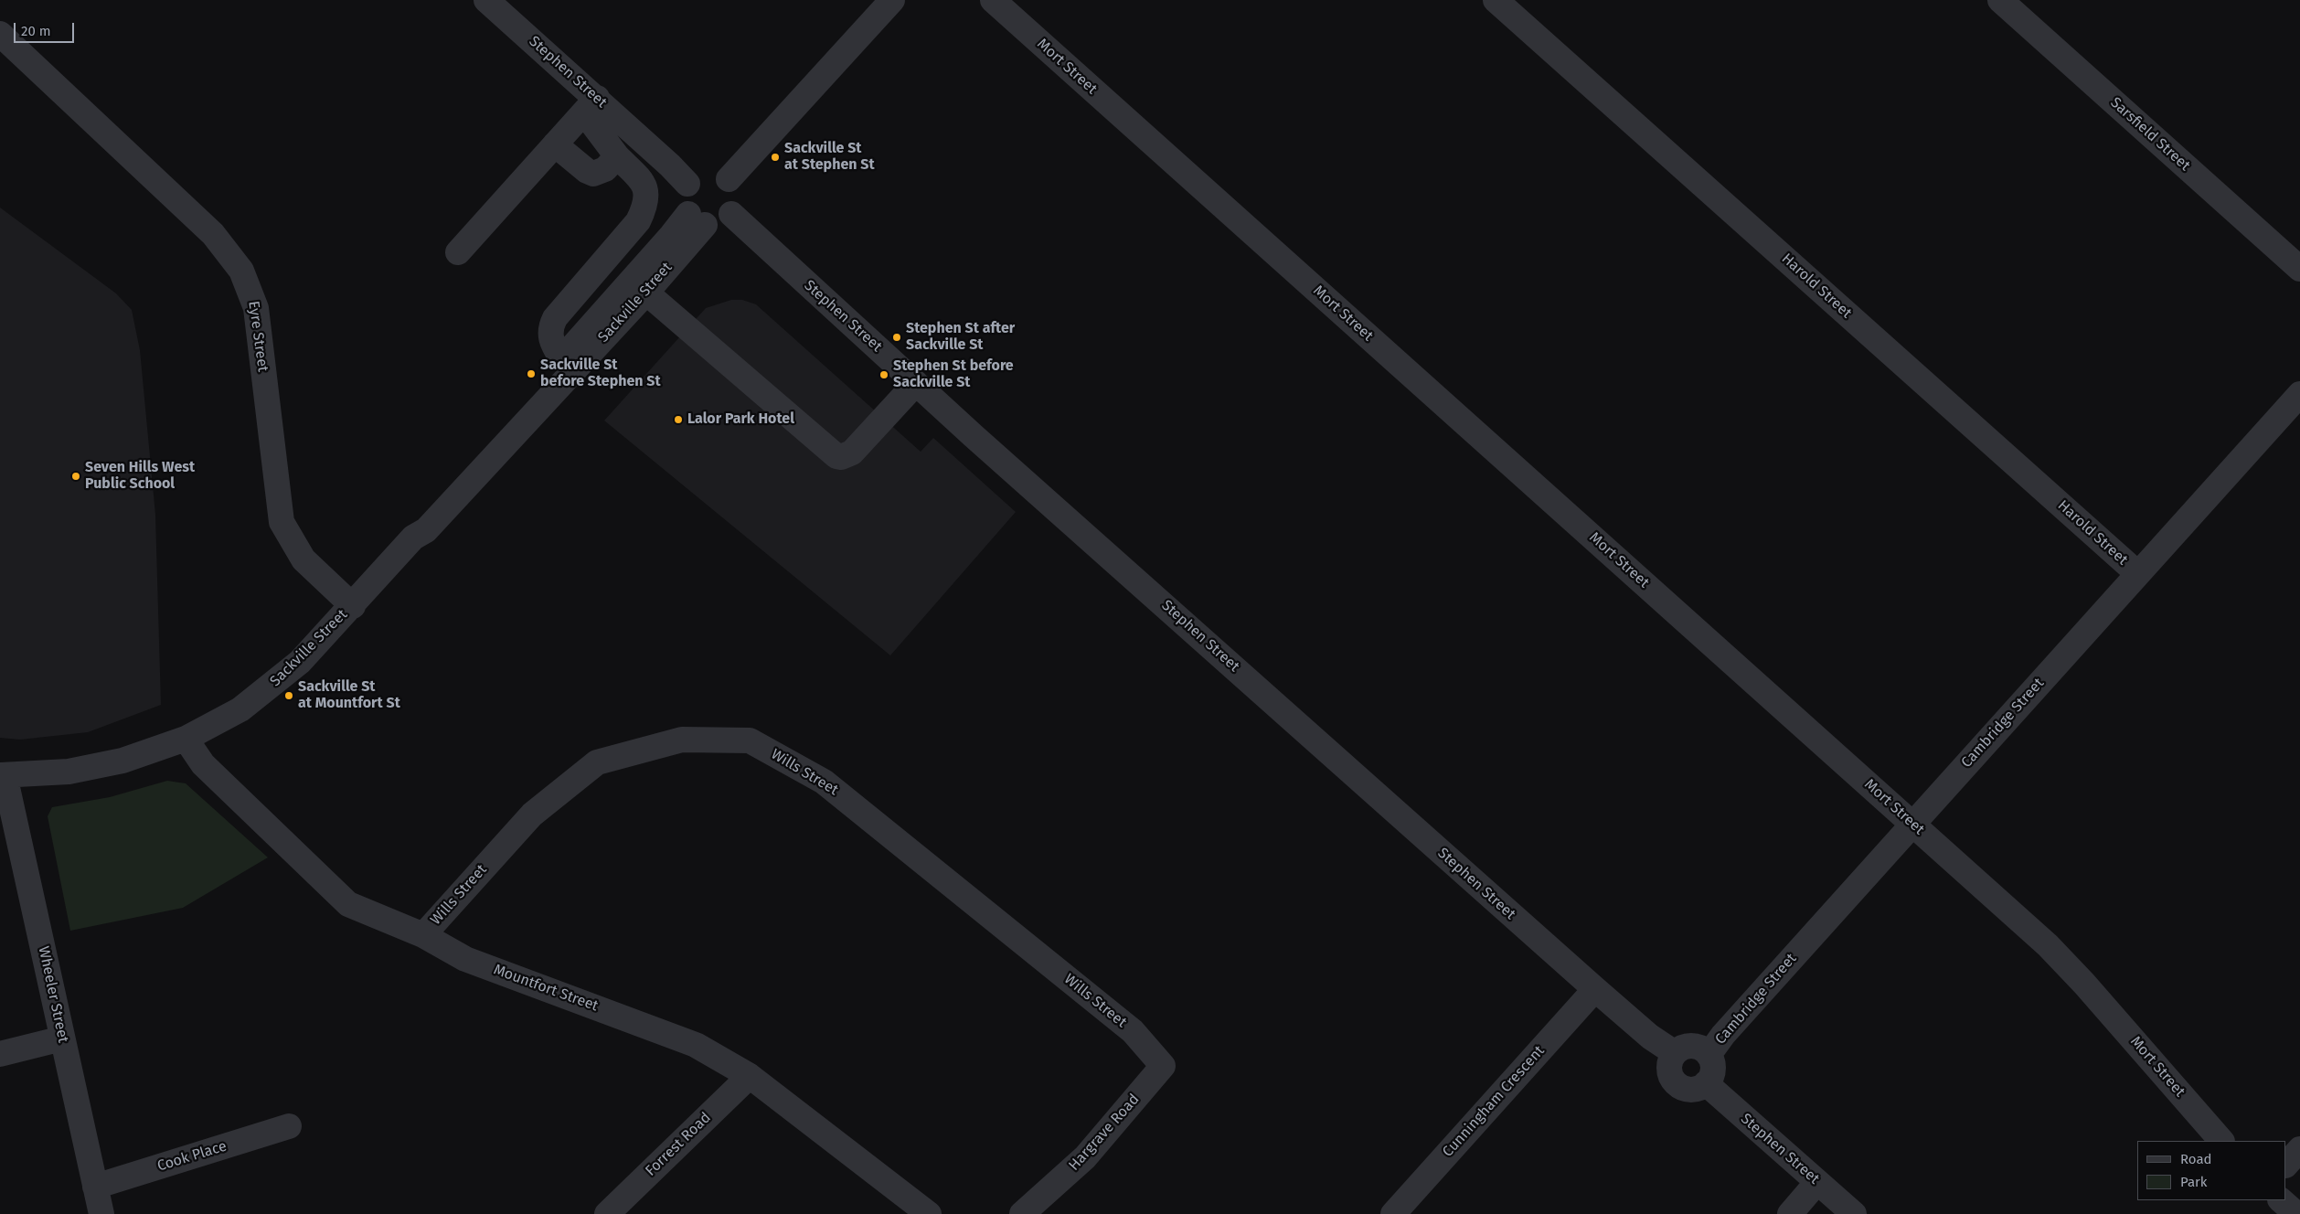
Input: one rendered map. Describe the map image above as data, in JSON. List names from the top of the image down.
{
  "streets": {
    "street": [
      "Mort Street",
      "Stephen Street",
      "Sarsfield Street",
      "Harold Street",
      "Sackville Street",
      "Eyre Street",
      "Cambridge Street",
      "Wills Street",
      "Mountfort Street",
      "Wheeler Street",
      "Cunningham Crescent",
      "Hargrave Road",
      "Forrest Road",
      "Cook Place"
    ]
  },
  "crossings": [
    ["Mort Street", "Cambridge Street"],
    ["Stephen Street", "Sackville Street"],
    ["Stephen Street", "Cambridge Street"],
    ["Stephen Street", "Cunningham Crescent"],
    ["Harold Street", "Cambridge Street"],
    ["Sackville Street", "Eyre Street"],
    ["Sackville Street", "Mountfort Street"],
    ["Sackville Street", "Wheeler Street"],
    ["Wills Street", "Mountfort Street"],
    ["Wills Street", "Hargrave Road"],
    ["Mountfort Street", "Forrest Road"],
    ["Wheeler Street", "Cook Place"]
  ],
  "places": [
    "Sackville St at Stephen St",
    "Stephen St after Sackville St",
    "Sackville St before Stephen St",
    "Stephen St before Sackville St",
    "Lalor Park Hotel",
    "Seven Hills West Public School",
    "Sackville St at Mountfort St"
  ],
  "legend": ["Road", "Park"],
  "scale_bar": "20 m"
}
